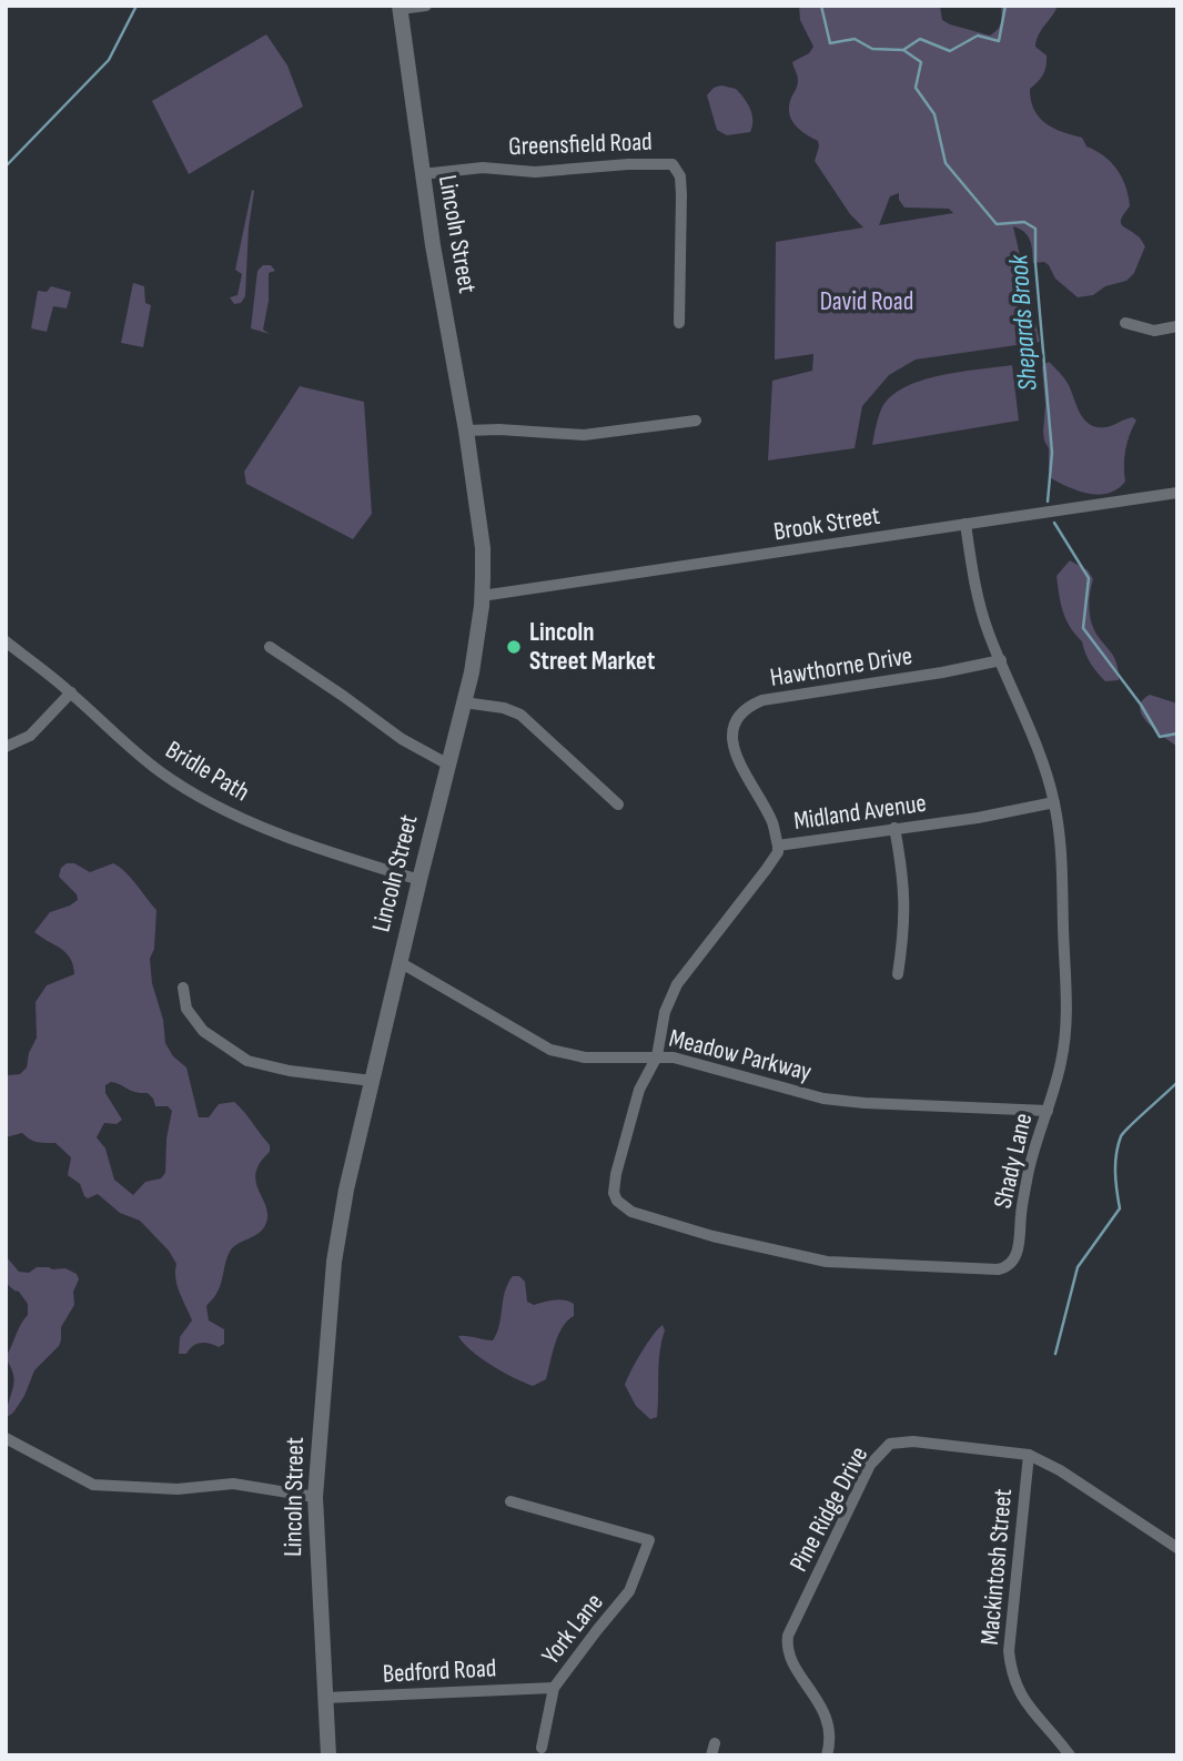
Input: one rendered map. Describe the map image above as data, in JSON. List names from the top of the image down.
{
  "streets": {
    "main road": ["Lincoln Street"],
    "street": [
      "Greensfield Road",
      "Brook Street",
      "Hawthorne Drive",
      "Bridle Path",
      "Midland Avenue",
      "Meadow Parkway",
      "Shady Lane",
      "Pine Ridge Drive",
      "Mackintosh Street",
      "York Lane",
      "Bedford Road"
    ]
  },
  "crossings": [
    ["Greensfield Road", "Lincoln Street"],
    ["Lincoln Street", "Brook Street"],
    ["Lincoln Street", "Bridle Path"],
    ["Lincoln Street", "Meadow Parkway"],
    ["Lincoln Street", "Bedford Road"],
    ["Brook Street", "Shady Lane"],
    ["Hawthorne Drive", "Midland Avenue"],
    ["Hawthorne Drive", "Shady Lane"],
    ["Midland Avenue", "Meadow Parkway"],
    ["Midland Avenue", "Shady Lane"],
    ["Meadow Parkway", "Shady Lane"],
    ["Pine Ridge Drive", "Mackintosh Street"],
    ["York Lane", "Bedford Road"]
  ],
  "water": ["Shepards Brook"],
  "parks": ["David Road"],
  "places": ["Lincoln Street Market"]
}
